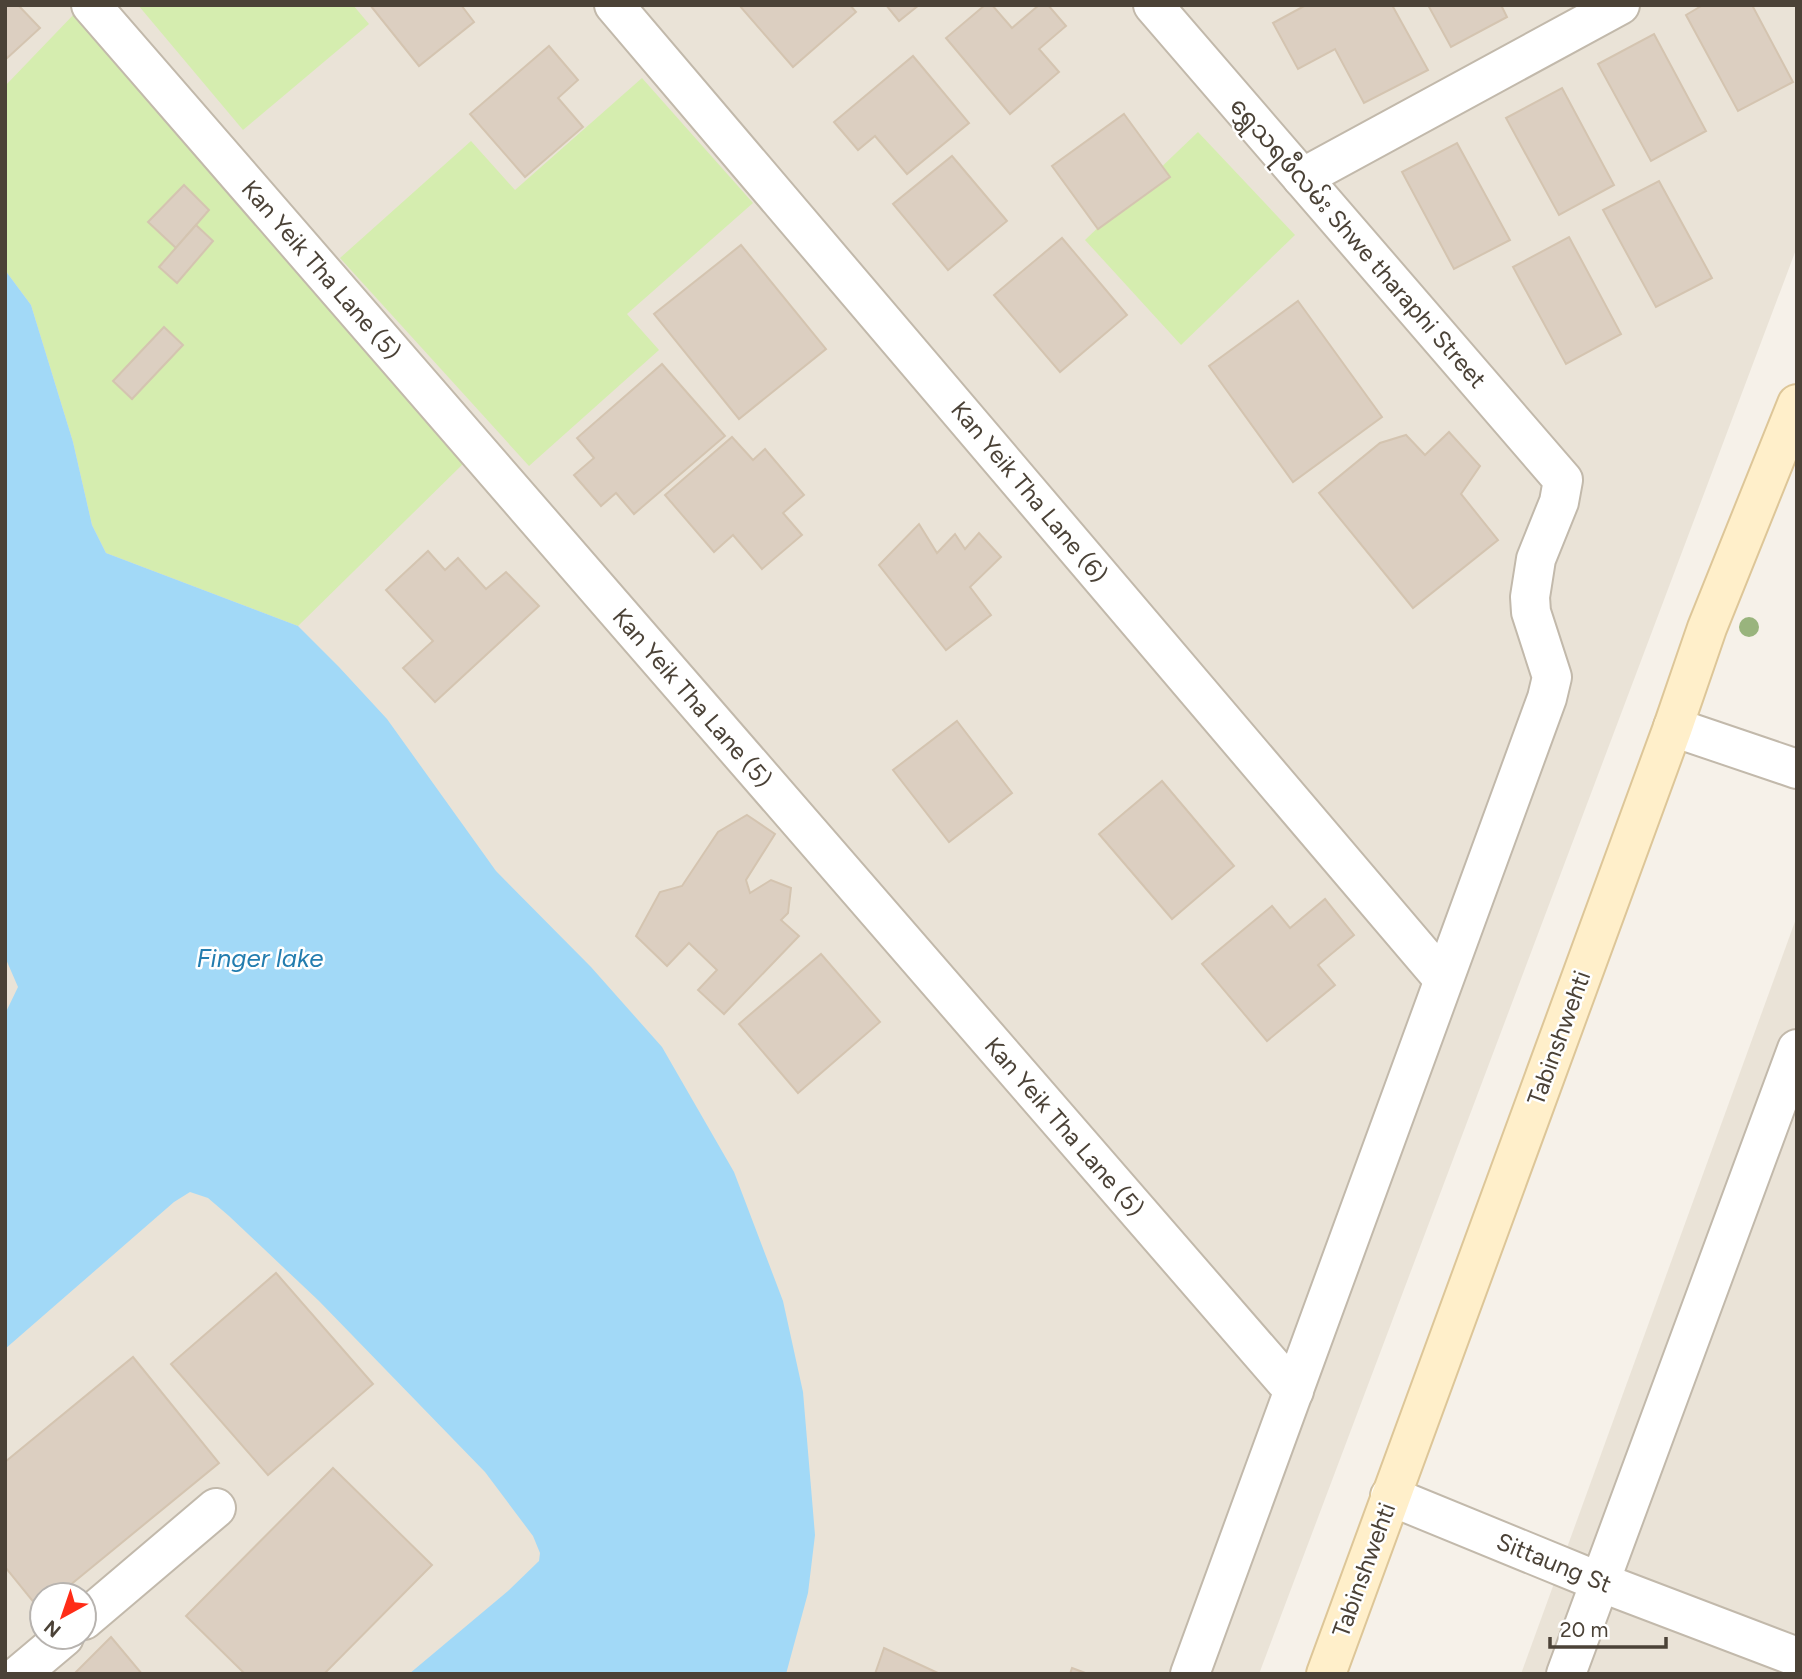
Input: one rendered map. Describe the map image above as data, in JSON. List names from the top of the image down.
{
  "streets": {
    "main road": ["Tabinshwehti"],
    "street": [
      "ရွှေသရဖီလမ်း Shwe tharaphi Street",
      "Kan Yeik Tha Lane (5)",
      "Kan Yeik Tha Lane (6)",
      "Sittaung St"
    ]
  },
  "crossings": [
    ["ရွှေသရဖီလမ်း Shwe tharaphi Street", "Kan Yeik Tha Lane (6)"],
    ["Tabinshwehti", "Sittaung St"]
  ],
  "water": ["Finger lake"],
  "scale_bar": "20 m",
  "north": "bottom left"
}
